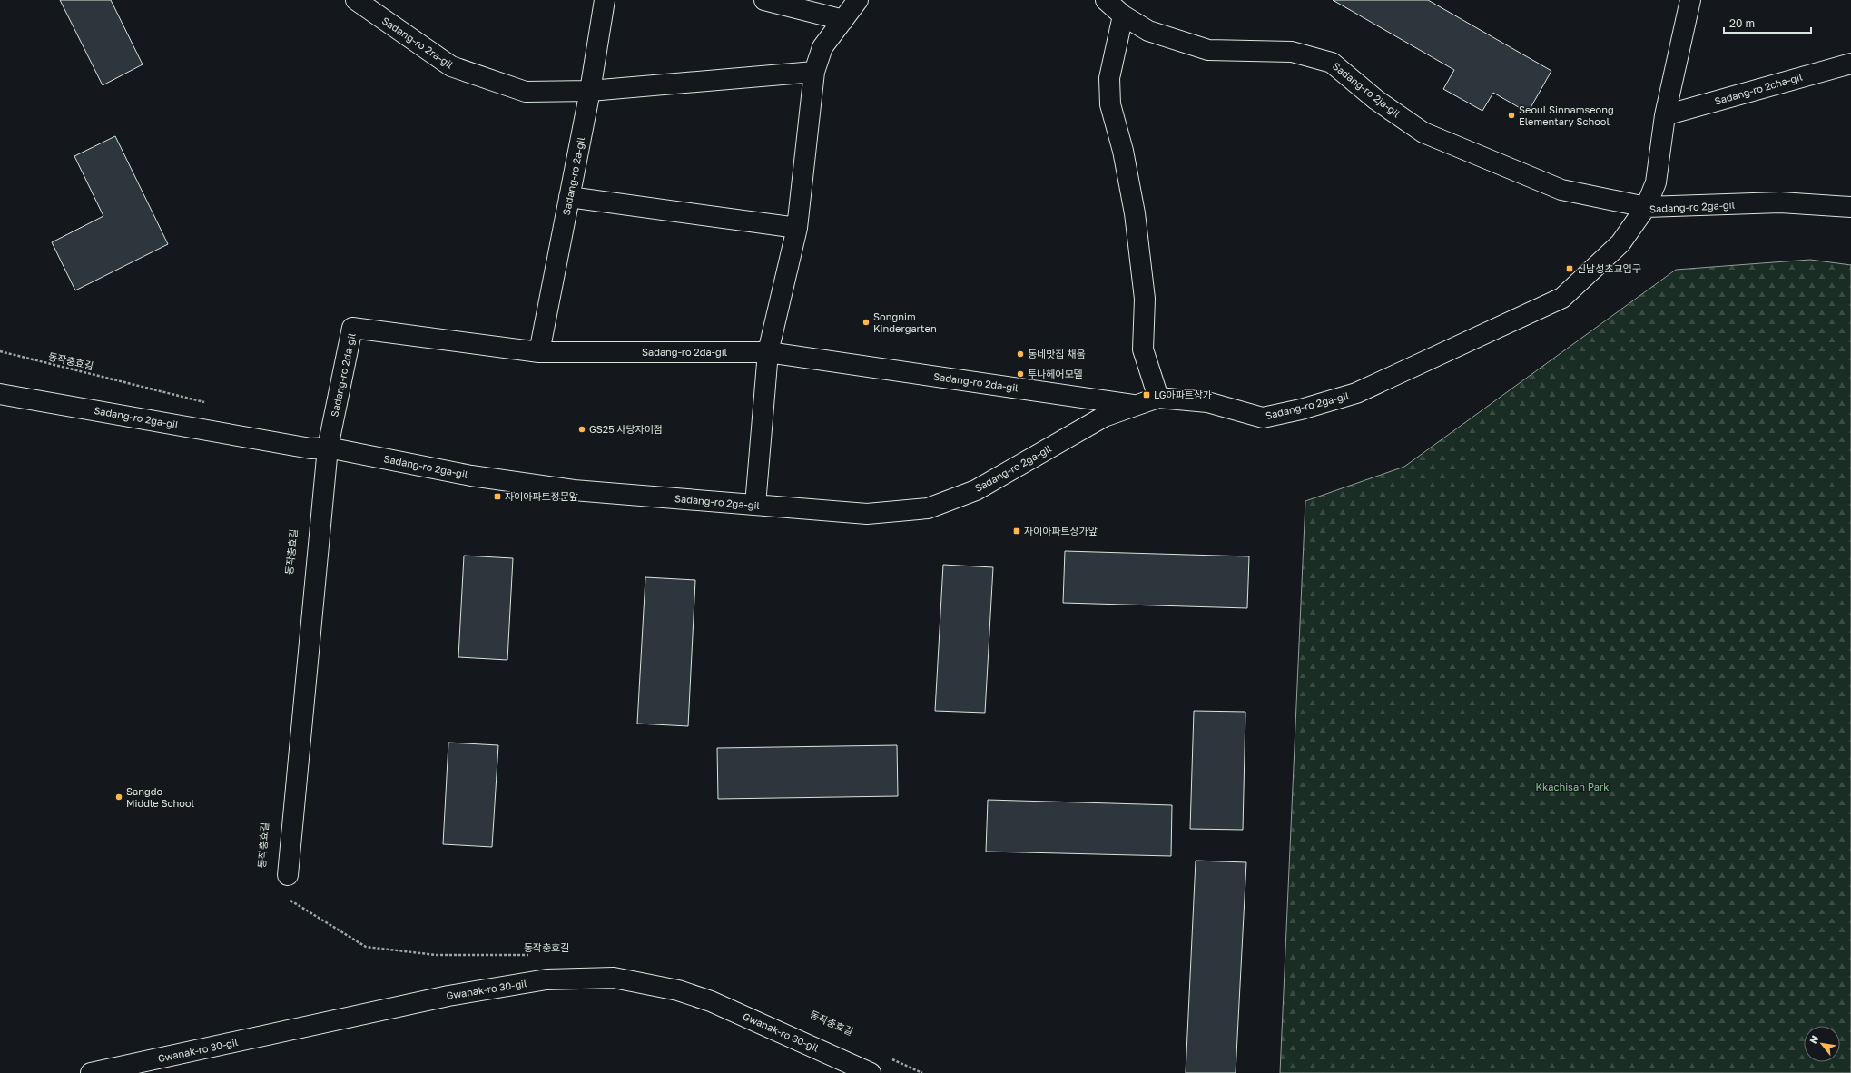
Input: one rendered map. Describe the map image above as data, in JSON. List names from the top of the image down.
{
  "streets": {
    "street": [
      "Sadang-ro 2ra-gil",
      "Sadang-ro 2cha-gil",
      "Sadang-ro 2ja-gil",
      "Sadang-ro 2a-gil",
      "Sadang-ro 2ga-gil",
      "Sadang-ro 2da-gil",
      "Gwanak-ro 30-gil"
    ],
    "path": ["동작충효길"]
  },
  "crossings": [
    ["Sadang-ro 2ra-gil", "Sadang-ro 2a-gil"],
    ["Sadang-ro 2ja-gil", "Sadang-ro 2ga-gil"],
    ["Sadang-ro 2a-gil", "Sadang-ro 2da-gil"],
    ["Sadang-ro 2ga-gil", "Sadang-ro 2da-gil"]
  ],
  "parks": ["Kkachisan Park"],
  "places": {
    "other": [
      "Seoul Sinnamseong Elementary School",
      "Songnim Kindergarten",
      "동네맛집 채움",
      "투나헤어모델",
      "GS25 사당자이점",
      "Sangdo Middle School"
    ],
    "transit": [
      "신남성초교입구",
      "LG아파트상가",
      "자이아파트정문앞",
      "자이아파트상가앞"
    ]
  },
  "scale_bar": "20 m",
  "north": "top left"
}
